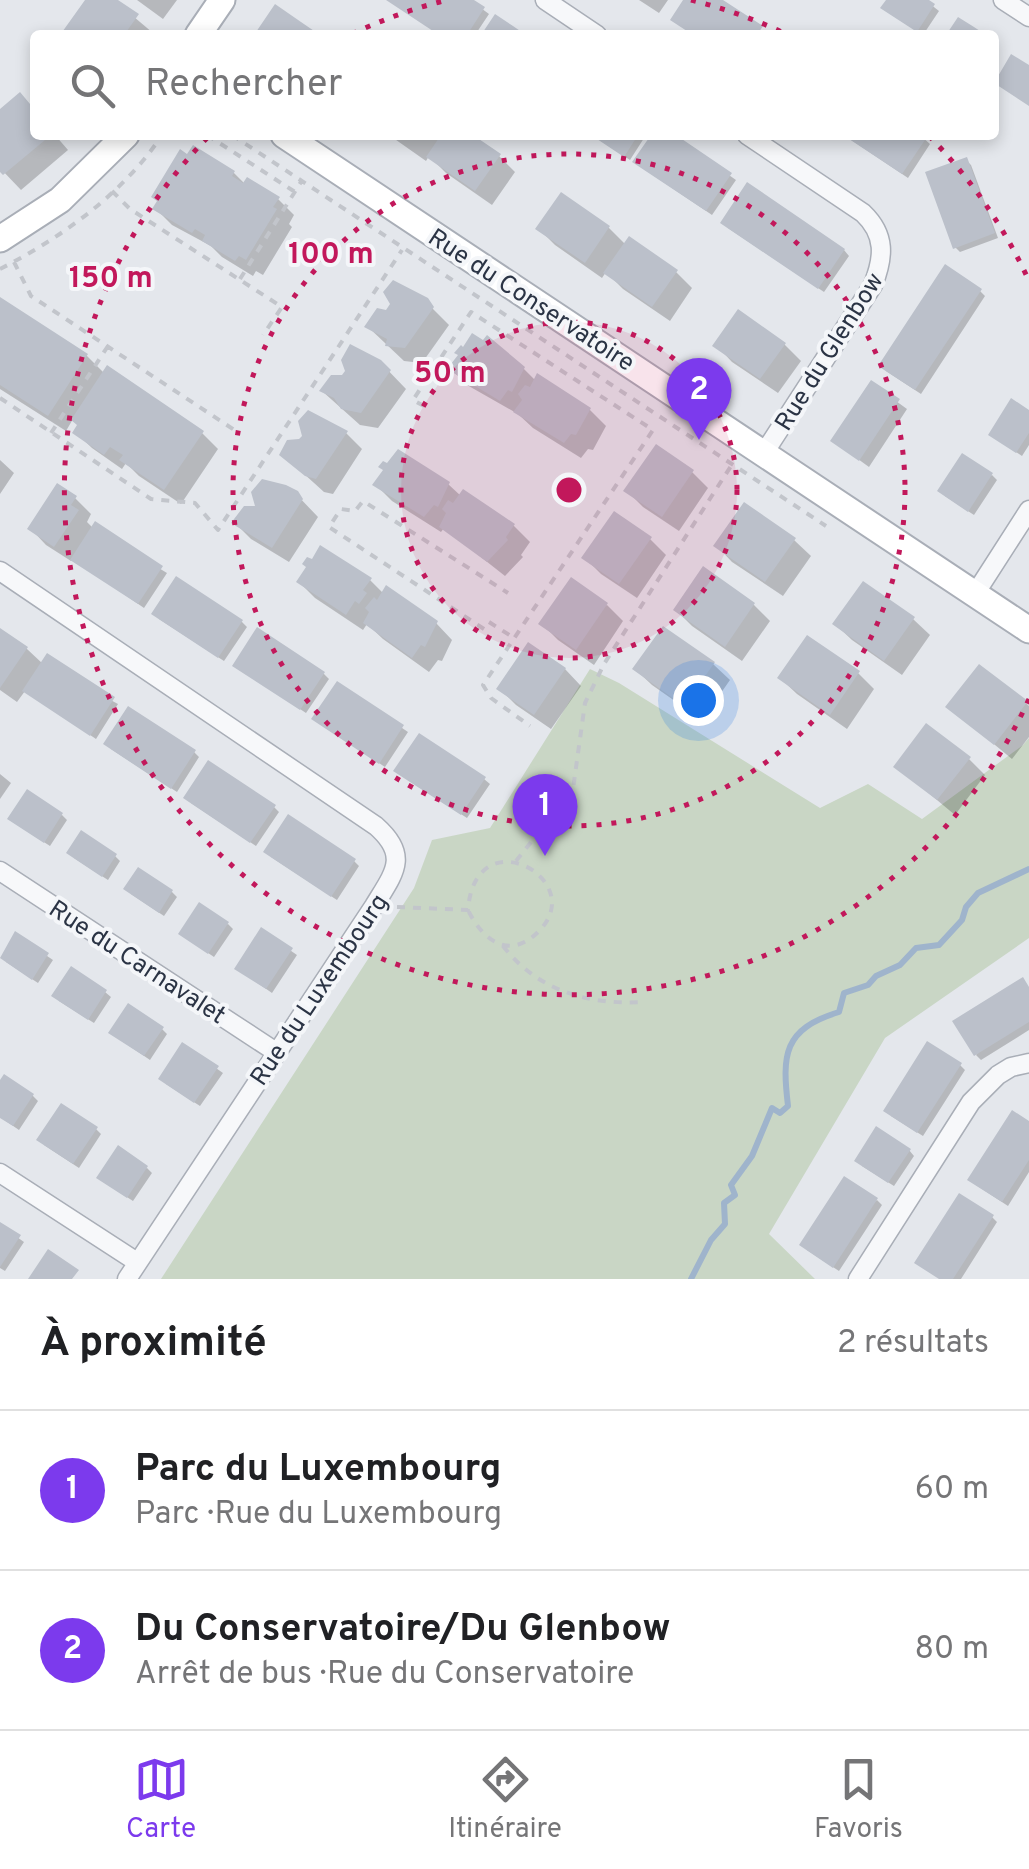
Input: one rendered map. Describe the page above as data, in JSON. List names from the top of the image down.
{
  "streets": {
    "street": [
      "Rue du Conservatoire",
      "Rue du Glenbow",
      "Rue du Carnavalet",
      "Rue du Luxembourg"
    ]
  },
  "crossings": [
    ["Rue du Conservatoire", "Rue du Glenbow"],
    ["Rue du Carnavalet", "Rue du Luxembourg"]
  ],
  "page": {
    "search": "Rechercher",
    "pins": ["2", "1"],
    "heading": ["À proximité", "2 résultats"],
    "list": [
      {
        "mark": "1",
        "name": "Parc du Luxembourg",
        "note": "Parc · Rue du Luxembourg",
        "value": "60 m"
      },
      {
        "mark": "2",
        "name": "Du Conservatoire/Du Glenbow",
        "note": "Arrêt de bus · Rue du Conservatoire",
        "value": "80 m"
      }
    ],
    "nav": ["Carte", "Itinéraire", "Favoris"]
  },
  "rings": ["100 m", "150 m", "50 m"]
}
